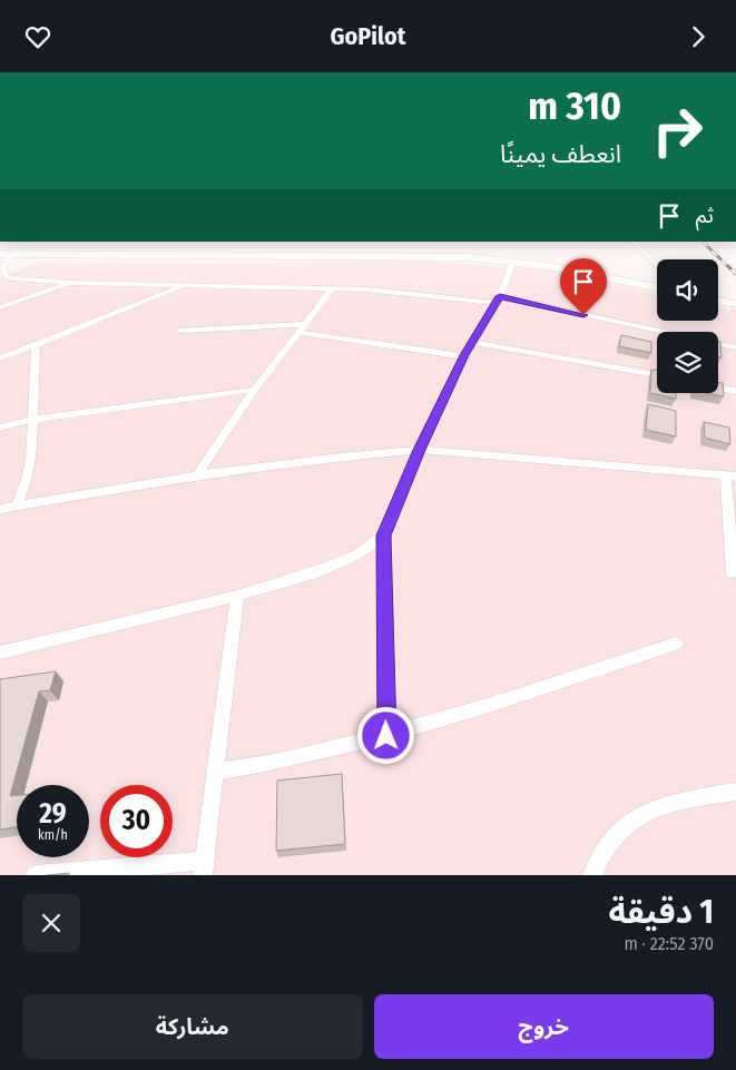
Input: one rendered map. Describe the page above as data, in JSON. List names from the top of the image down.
{
  "page": {
    "header": "GoPilot",
    "turn": ["310 m", "انعطف يمينًا"],
    "then": "ثم",
    "speed": "29 km/h",
    "limit": "30",
    "heading": ["1 دقيقة", "370 m · 22:52"],
    "buttons": ["خروج", "مشاركة"]
  }
}
